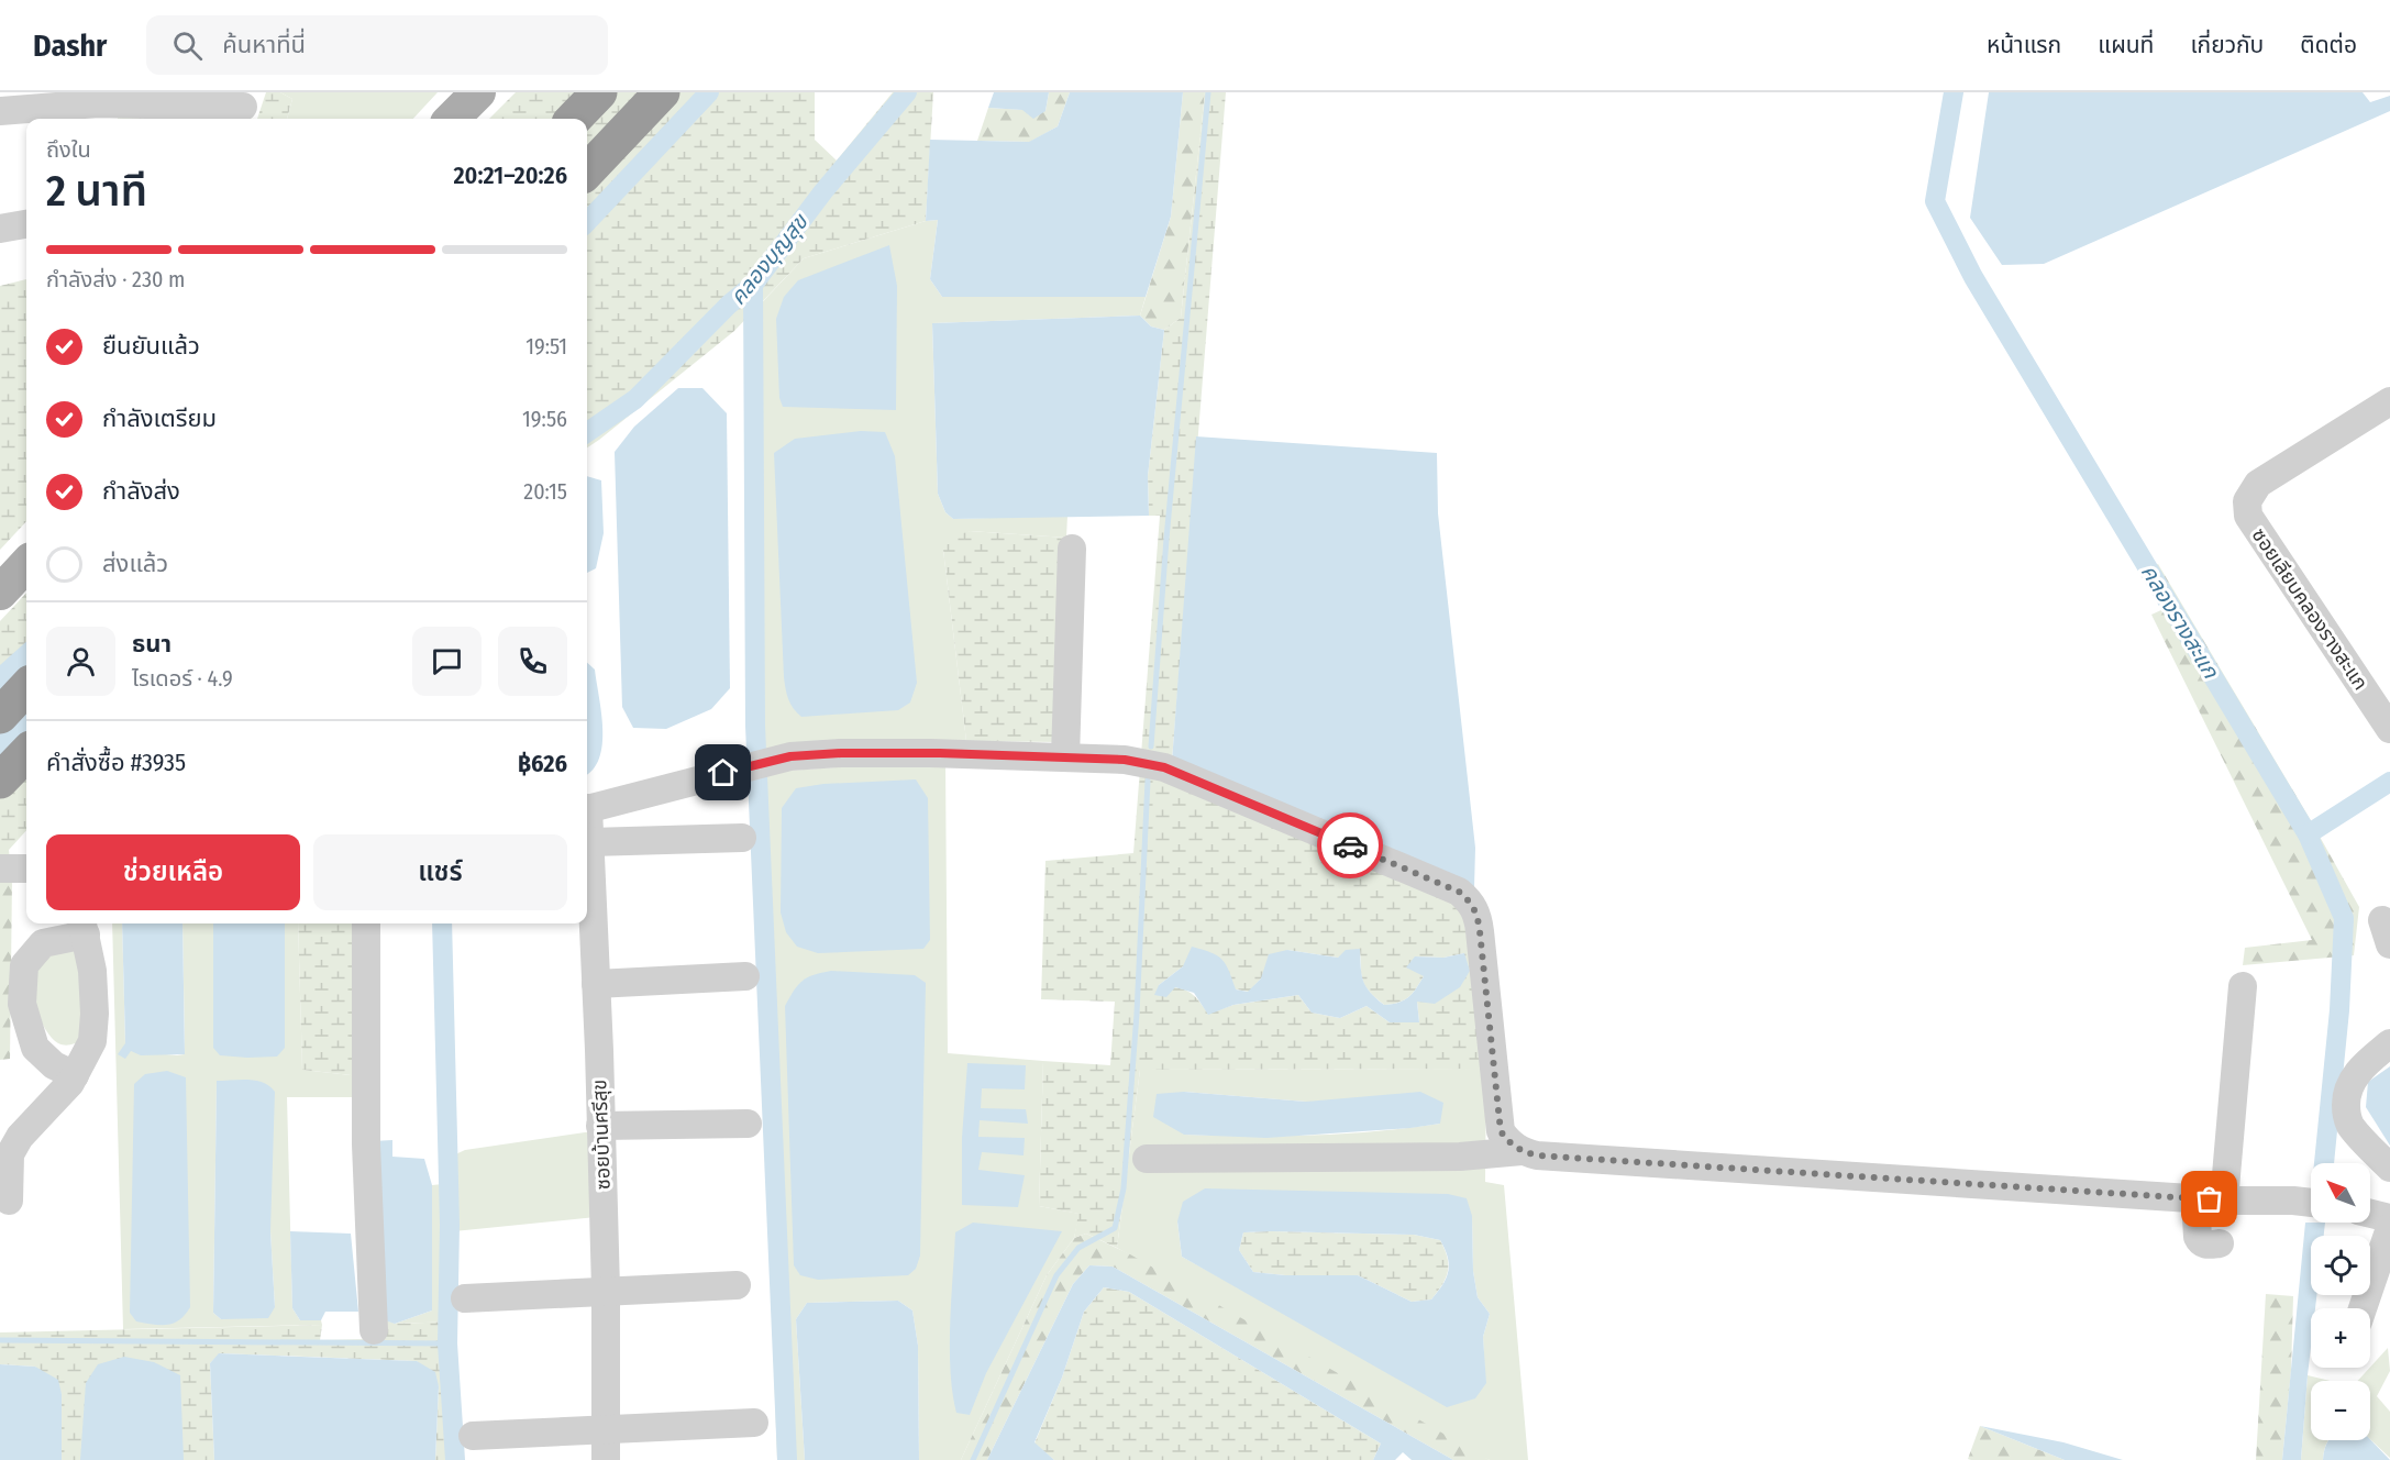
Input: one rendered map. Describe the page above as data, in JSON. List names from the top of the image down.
{
  "streets": {
    "street": ["ซอยเลียบคลองรางสะแก", "ซอยบ้านศรีสุข"]
  },
  "water": ["คลองบุญสุข", "คลองรางสะแก"],
  "north": "top left",
  "page": {
    "header": "Dashr",
    "search": "ค้นหาที่นี่",
    "nav": [
      "หน้าแรก",
      "แผนที่",
      "เกี่ยวกับ",
      "ติดต่อ"
    ],
    "heading": ["2 นาที", "ถึงใน", "20:21–20:26"],
    "panel": [
      "ธนา",
      "ไรเดอร์ · 4.9",
      "คำสั่งซื้อ #3935",
      "฿626"
    ],
    "bar": "กำลังส่ง · 230 m",
    "list": [
      ["ยืนยันแล้ว", "19:51"],
      ["กำลังเตรียม", "19:56"],
      ["กำลังส่ง", "20:15"],
      "ส่งแล้ว"
    ],
    "buttons": ["ช่วยเหลือ", "แชร์"],
    "map_buttons": ["+", "−"]
  }
}
